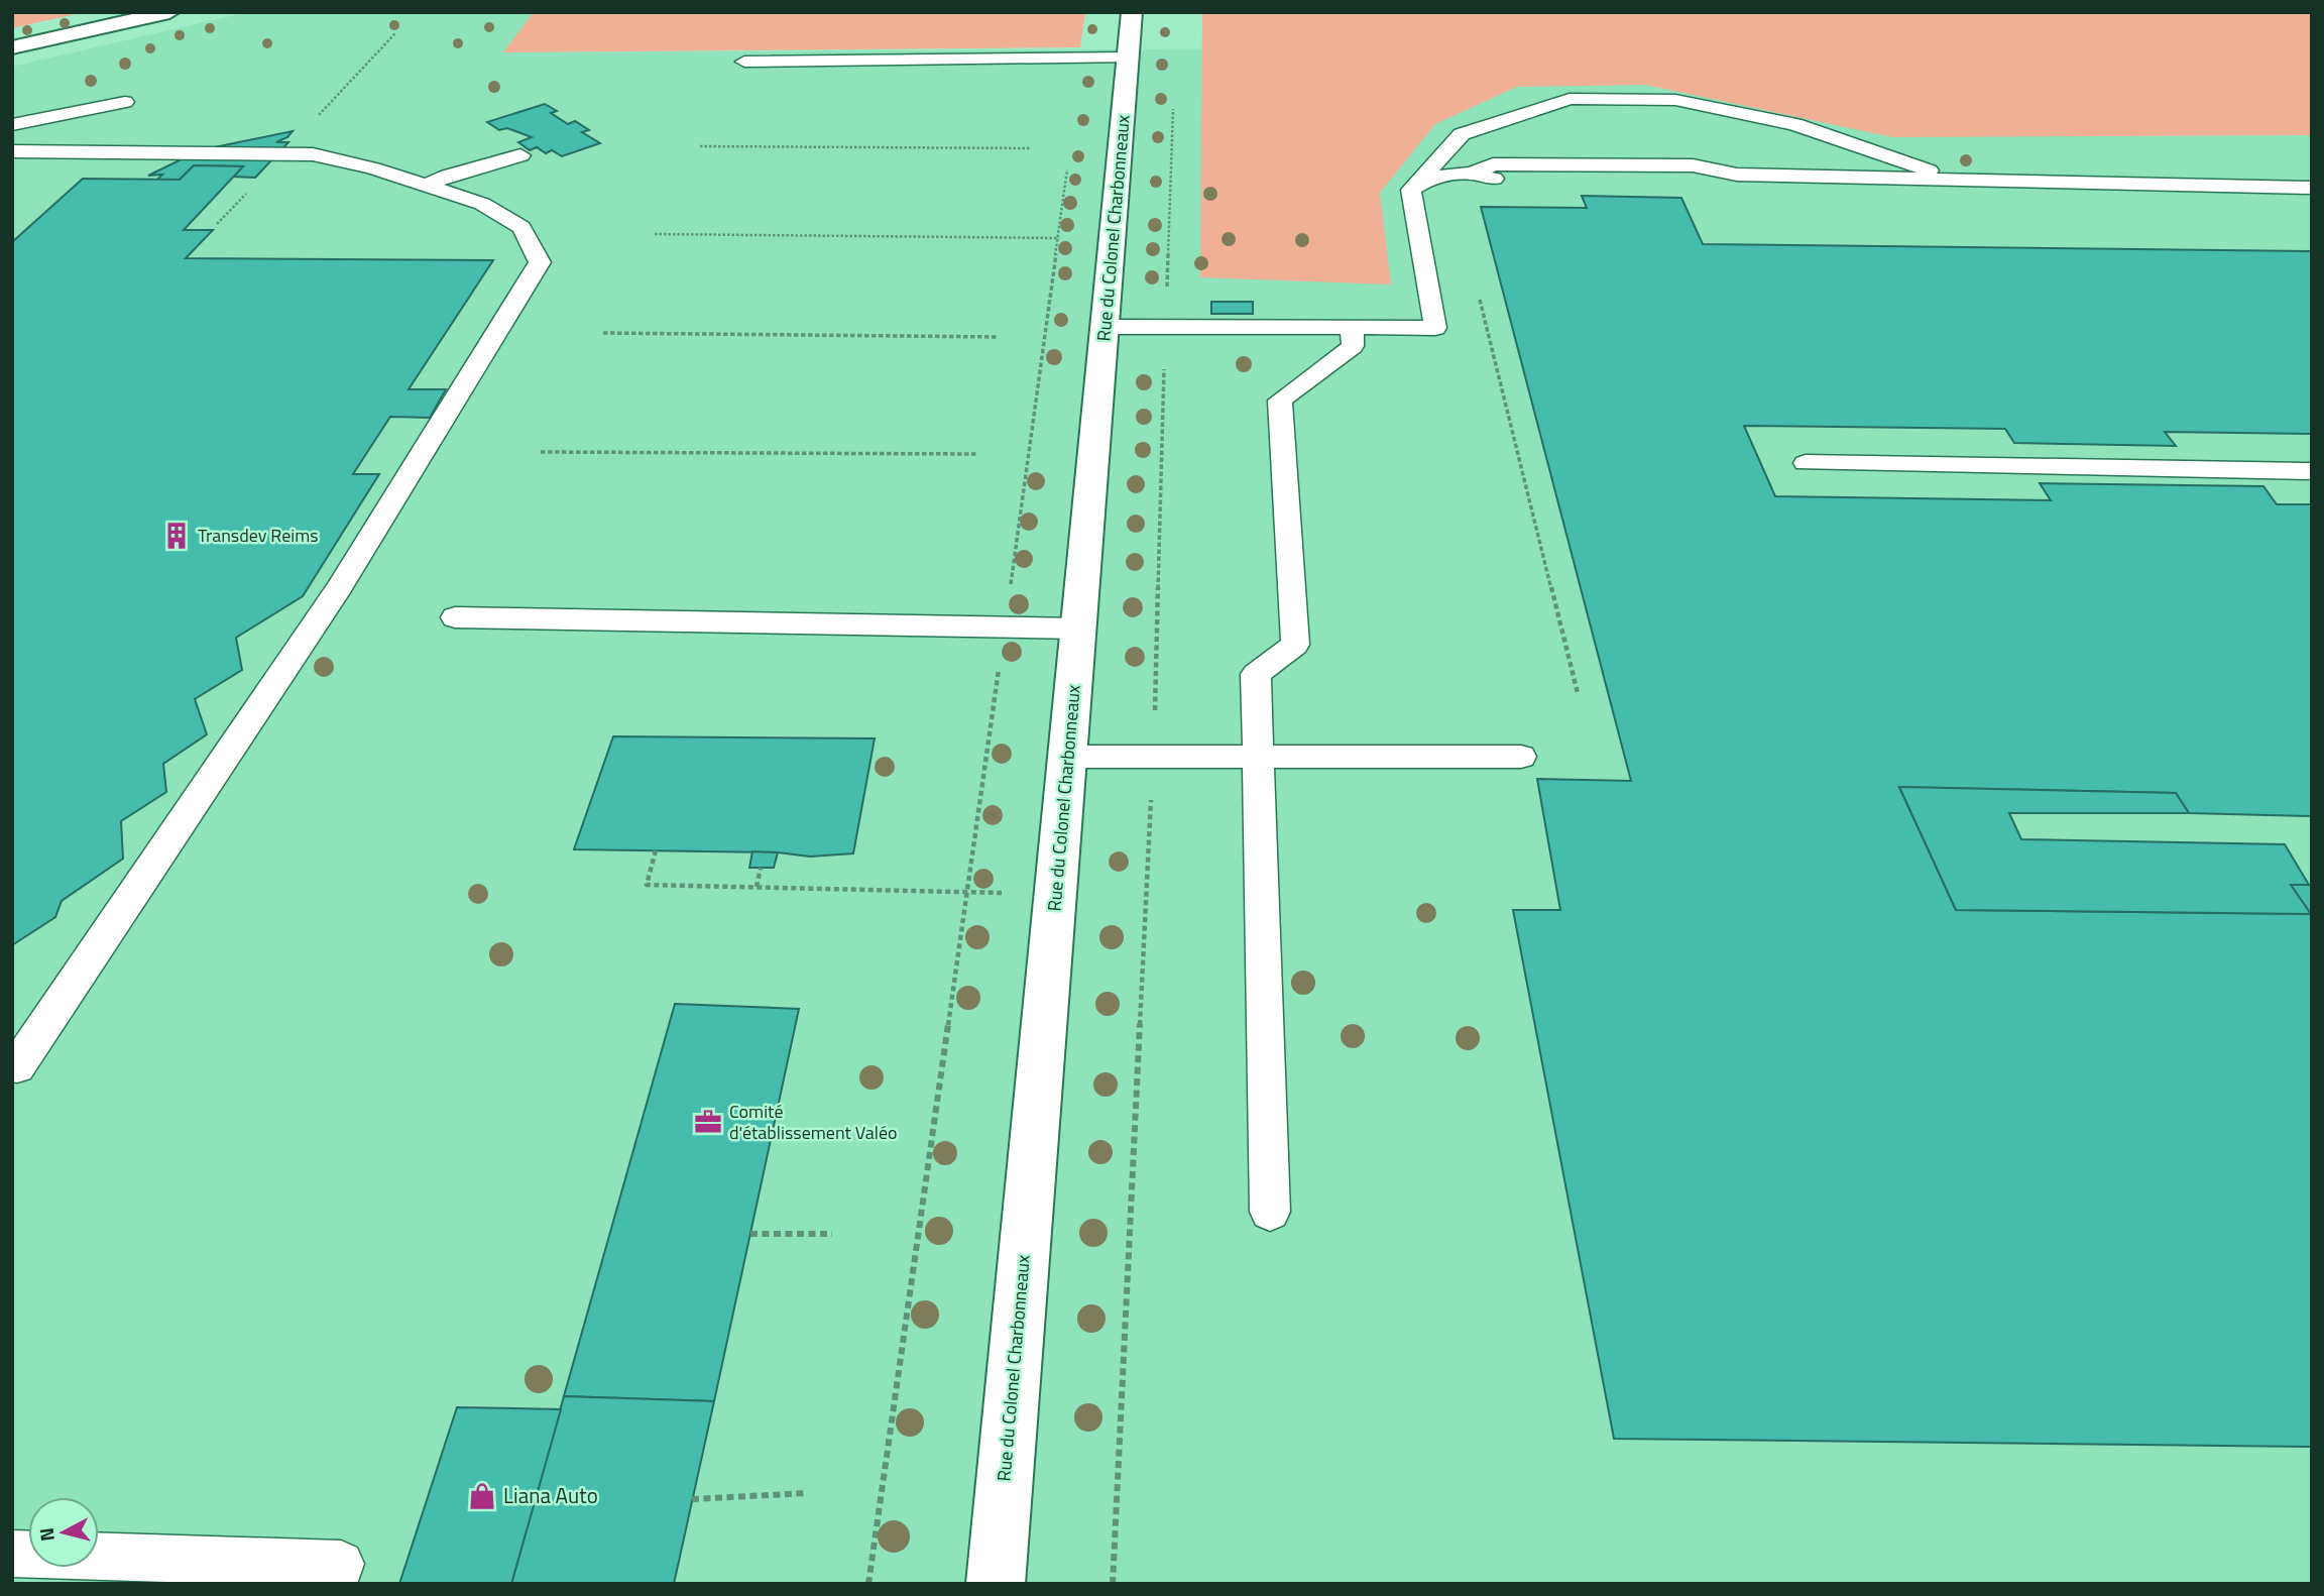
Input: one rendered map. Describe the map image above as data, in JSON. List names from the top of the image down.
{
  "streets": {
    "street": ["Rue du Colonel Charbonneaux"]
  },
  "places": {
    "building": ["Transdev Reims"],
    "office": ["Comité d'établissement Valéo"],
    "shop": ["Liana Auto"]
  },
  "north": "left"
}
